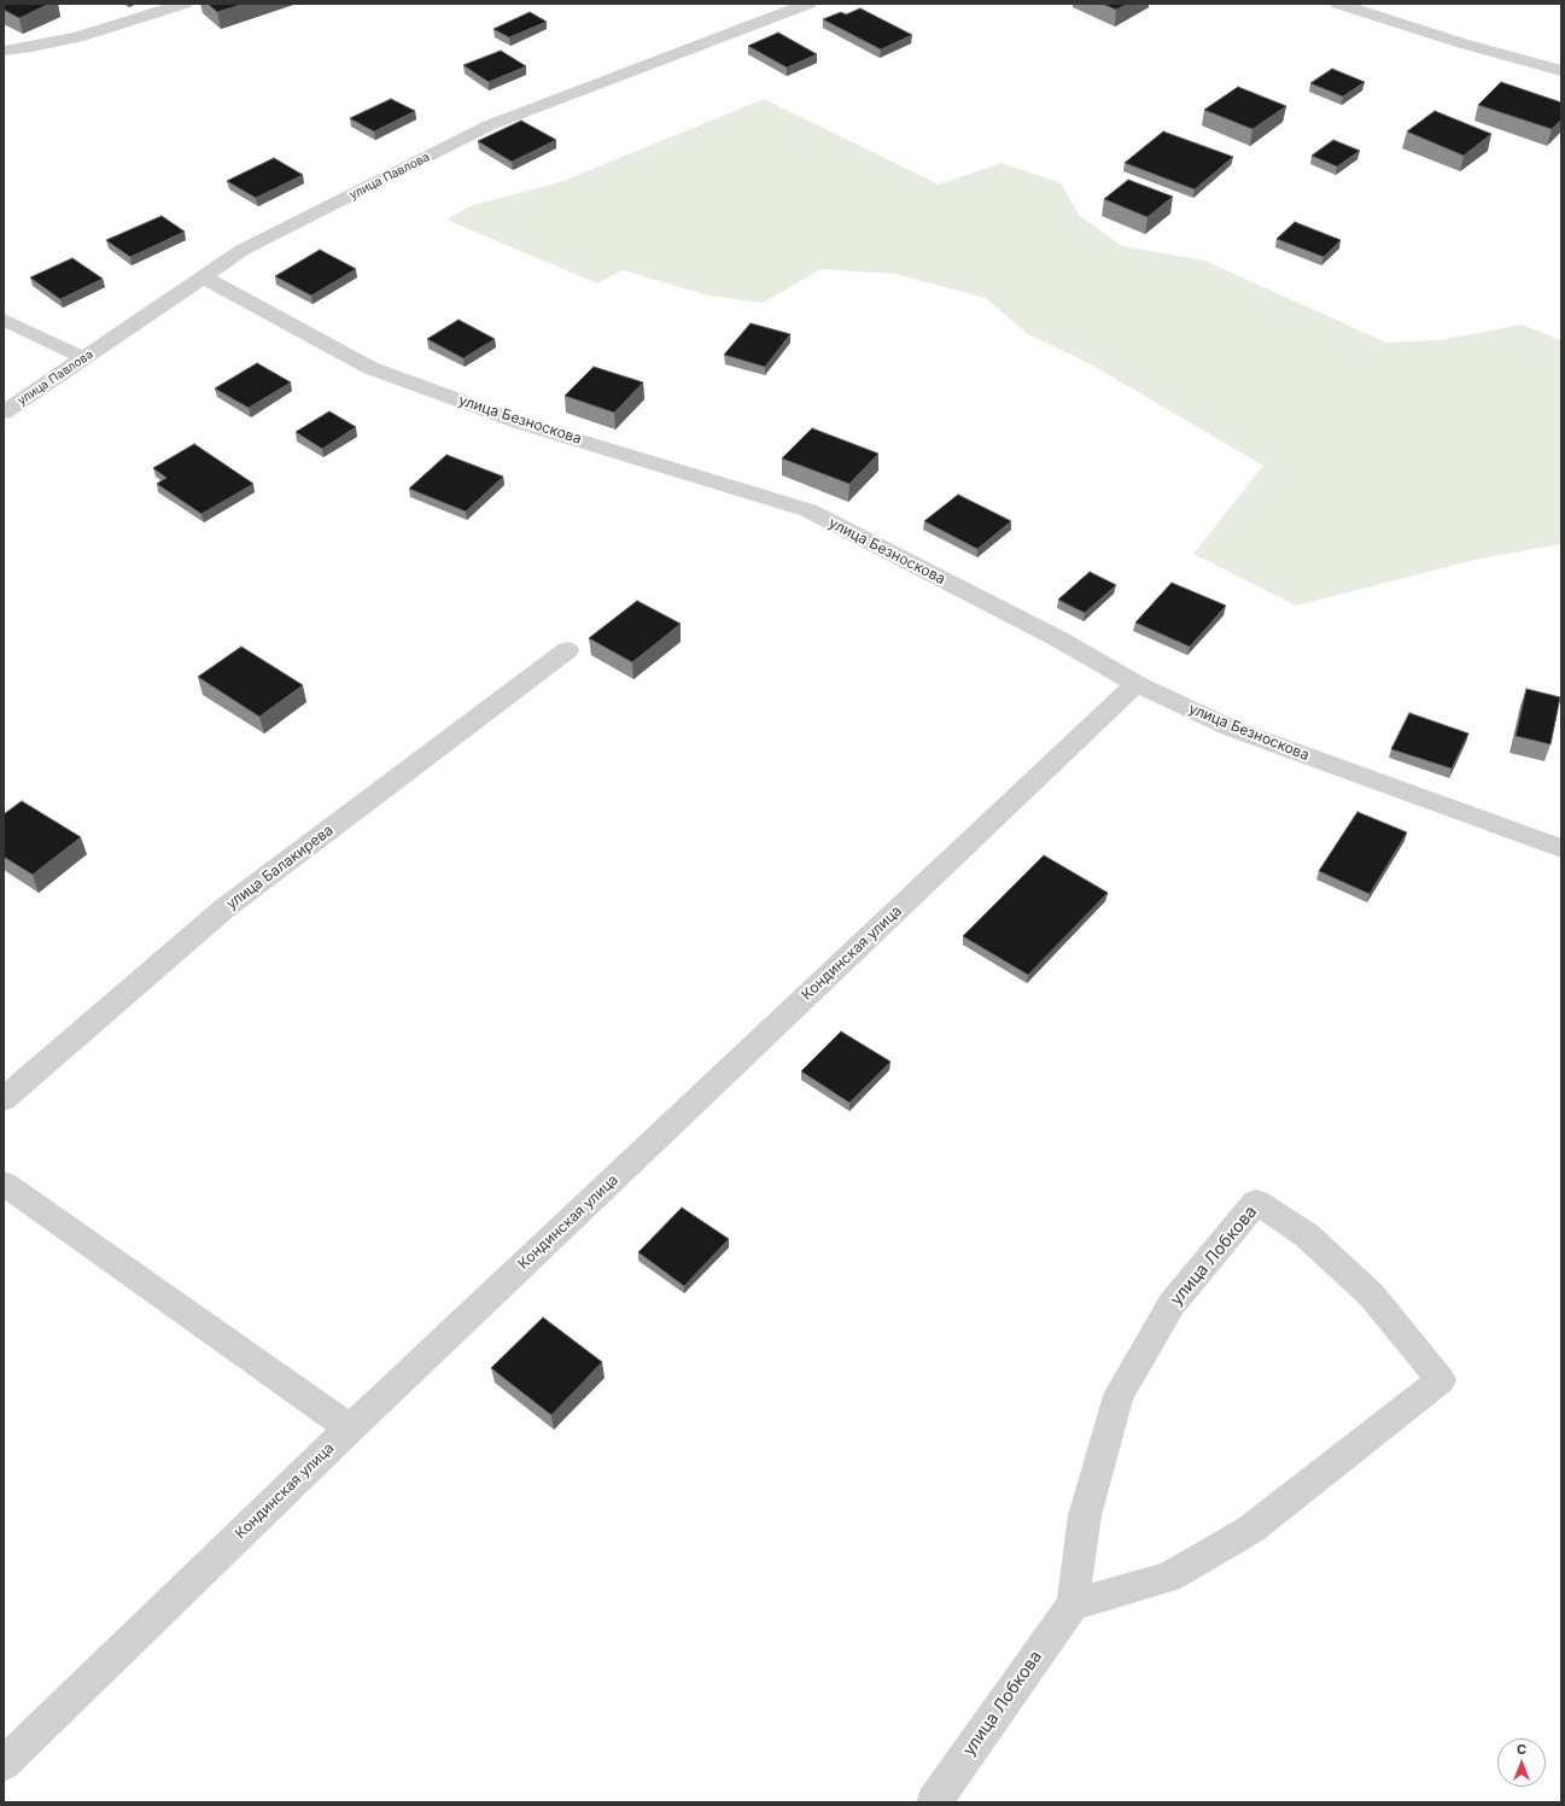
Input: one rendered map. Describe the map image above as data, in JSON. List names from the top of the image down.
{
  "streets": {
    "street": [
      "улица Павлова",
      "улица Безноскова",
      "улица Балакирева",
      "Кондинская улица",
      "улица Лобкова"
    ]
  },
  "crossings": [
    ["улица Павлова", "улица Безноскова"],
    ["улица Безноскова", "Кондинская улица"]
  ],
  "north": "top"
}
